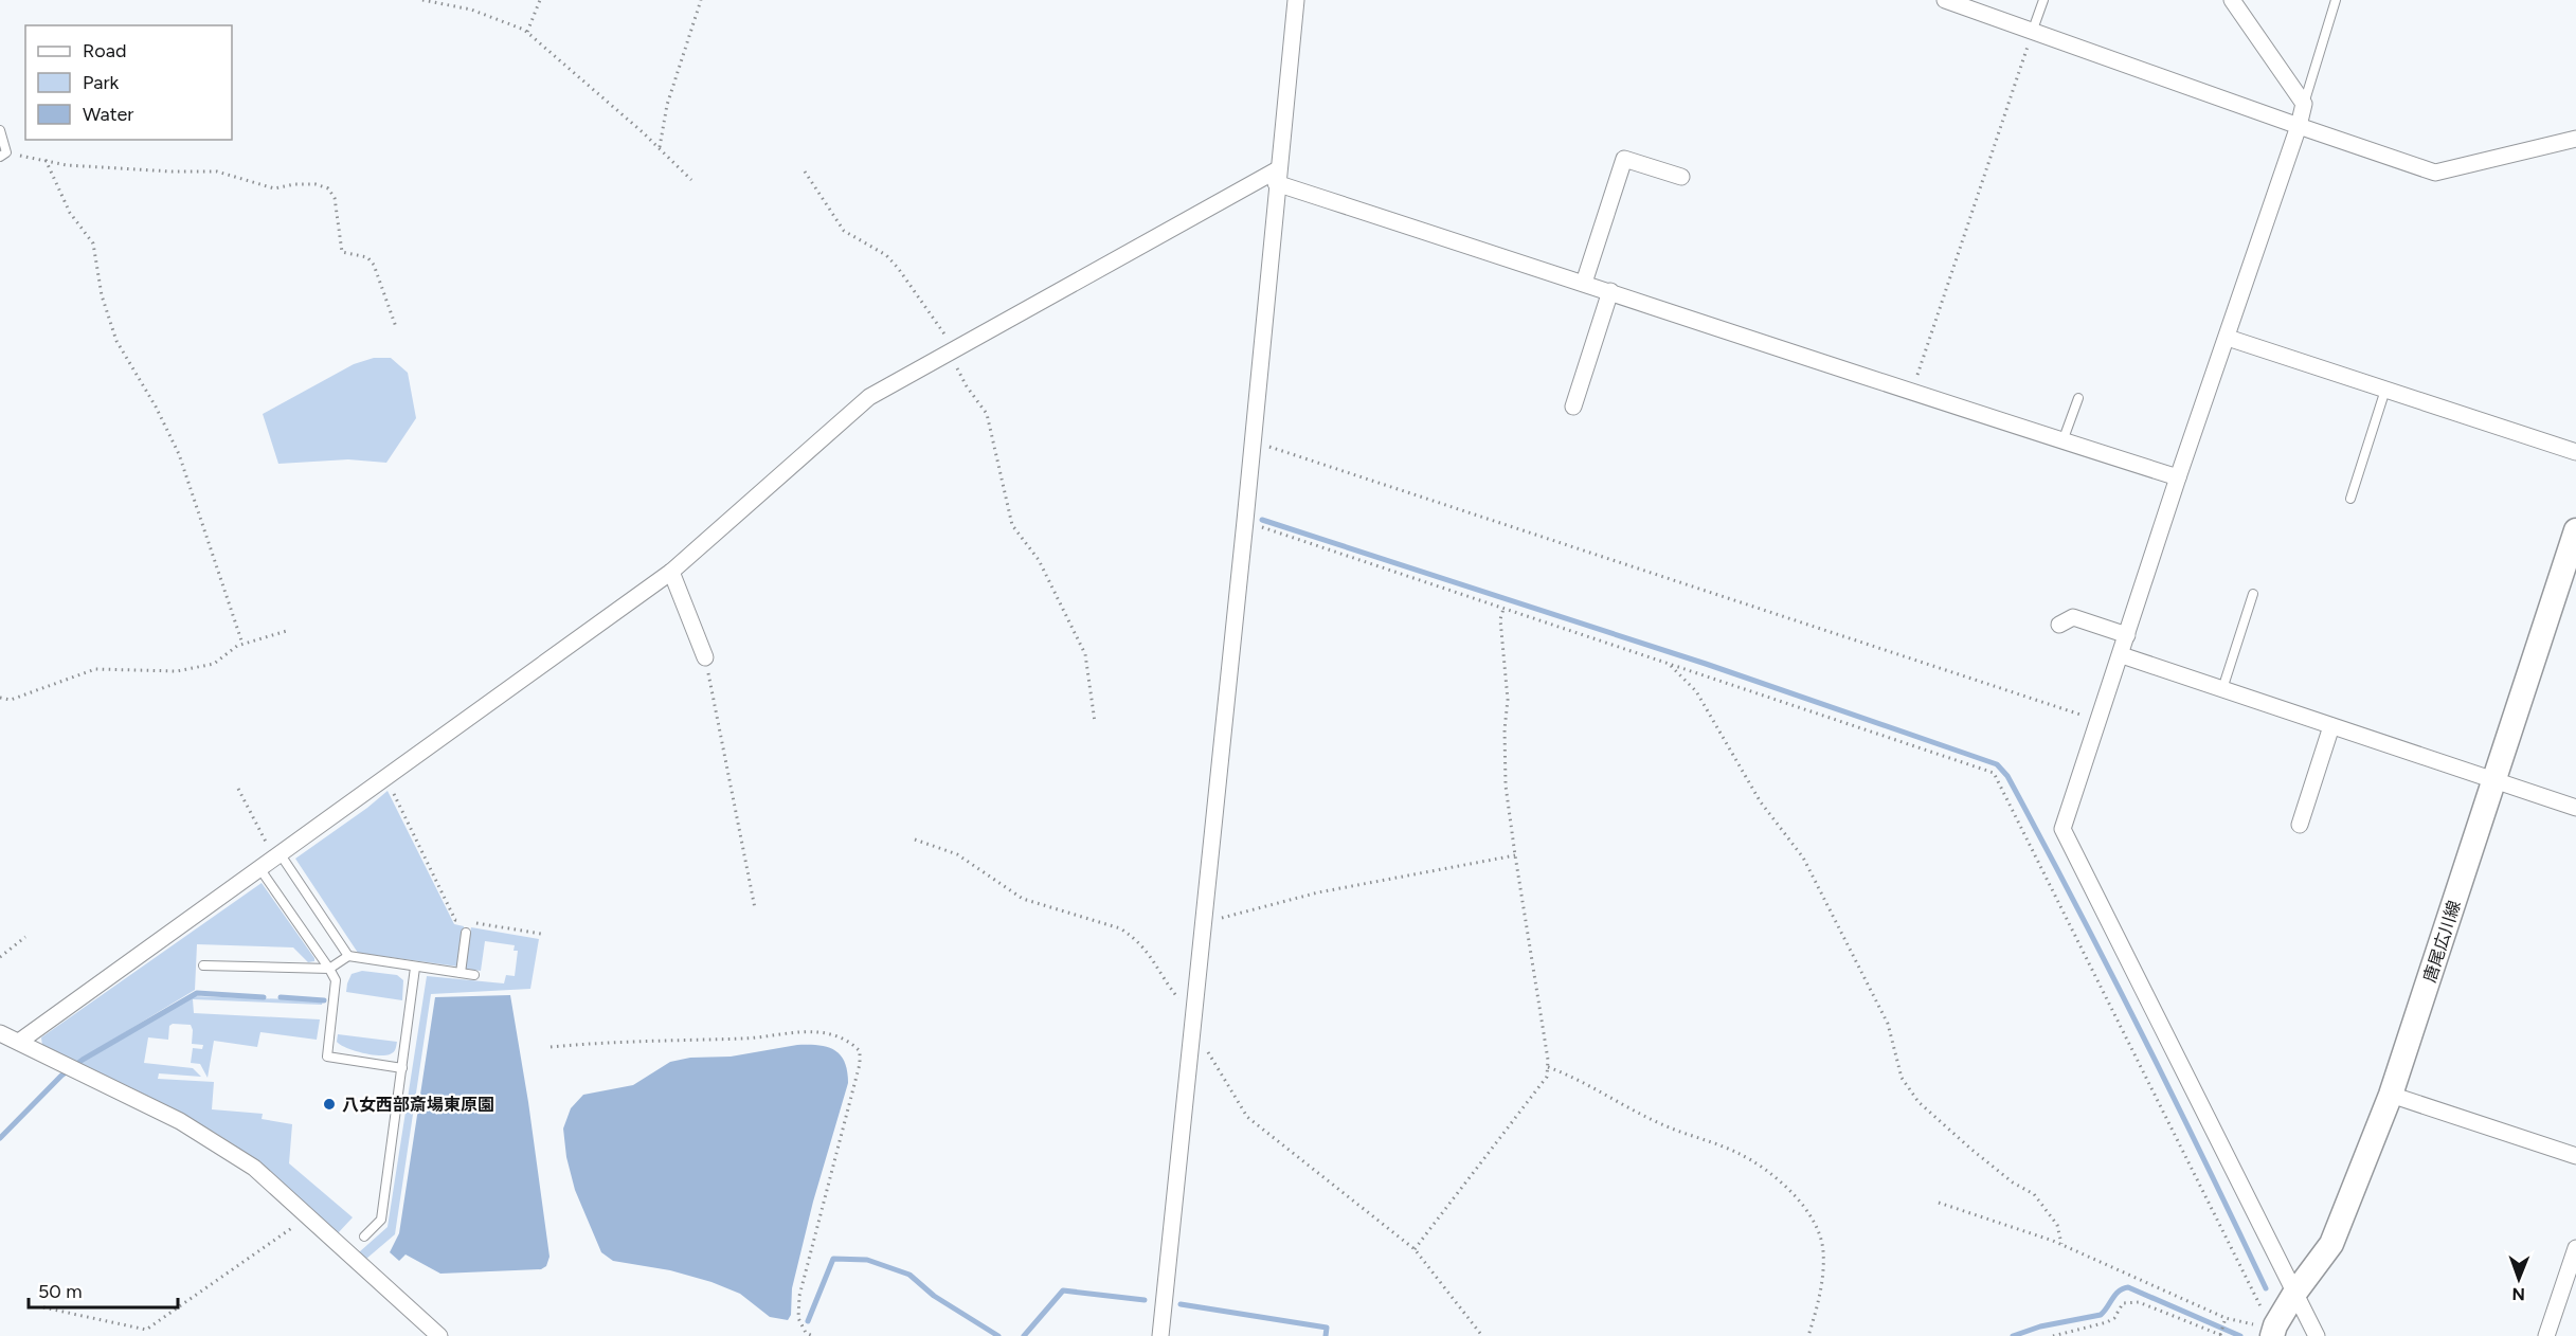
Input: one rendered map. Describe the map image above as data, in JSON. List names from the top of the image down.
{
  "streets": {
    "main road": ["唐尾広川線"]
  },
  "places": ["八女西部斎場東原園"],
  "legend": ["Road", "Park", "Water"],
  "scale_bar": "50 m",
  "north": "bottom"
}
